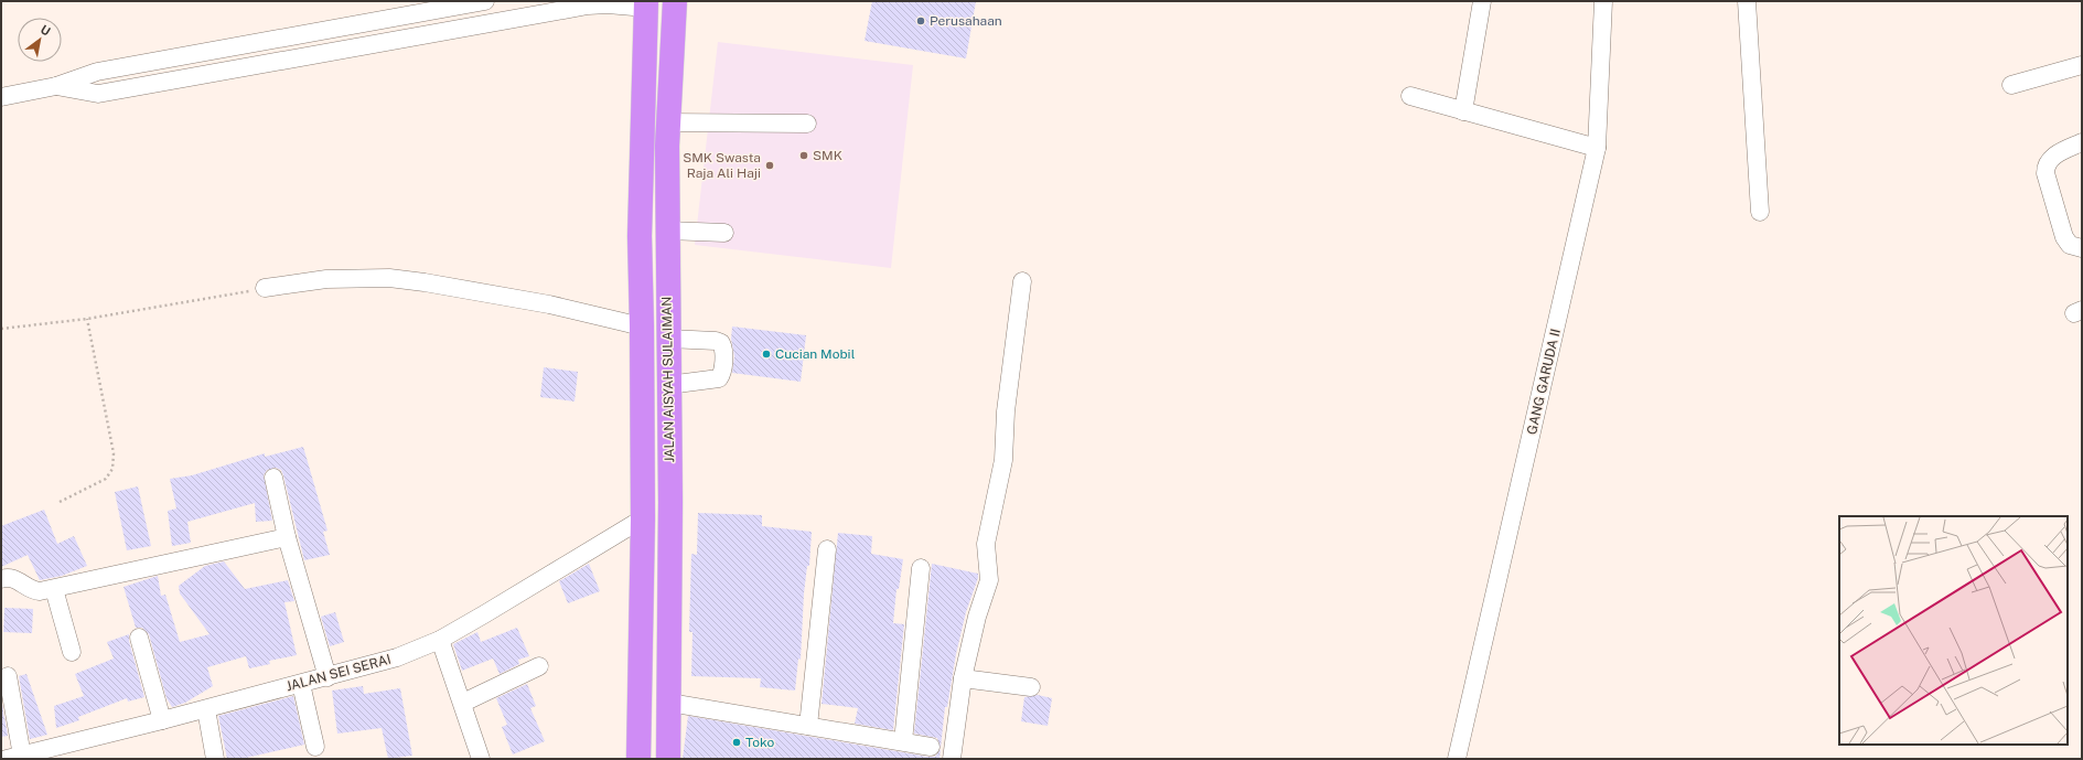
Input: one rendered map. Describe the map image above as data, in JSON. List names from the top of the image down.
{
  "streets": {
    "highway": ["JALAN AISYAH SULAIMAN"],
    "street": ["GANG GARUDA II", "JALAN SEI SERAI"]
  },
  "crossings": [
    ["JALAN AISYAH SULAIMAN", "JALAN SEI SERAI"]
  ],
  "places": [
    "Perusahaan",
    "SMK",
    "SMK Swasta Raja Ali Haji",
    "Cucian Mobil",
    "Toko"
  ],
  "north": "top right"
}
